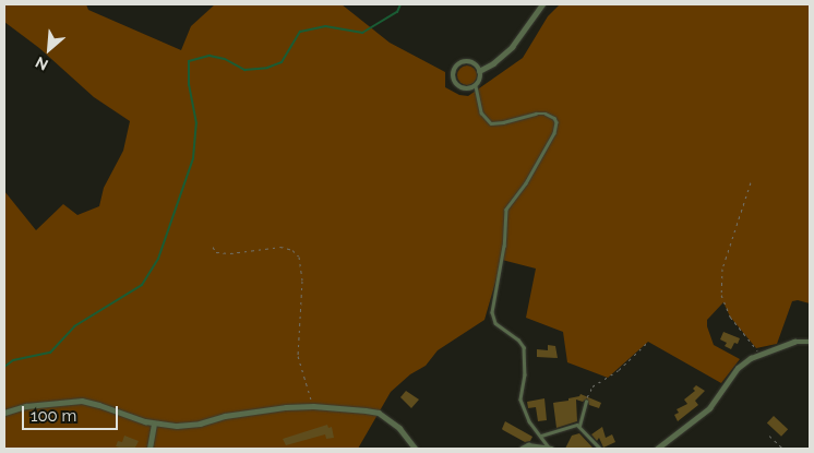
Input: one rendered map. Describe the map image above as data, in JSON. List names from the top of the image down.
{
  "scale_bar": "100 m",
  "north": "bottom left"
}
